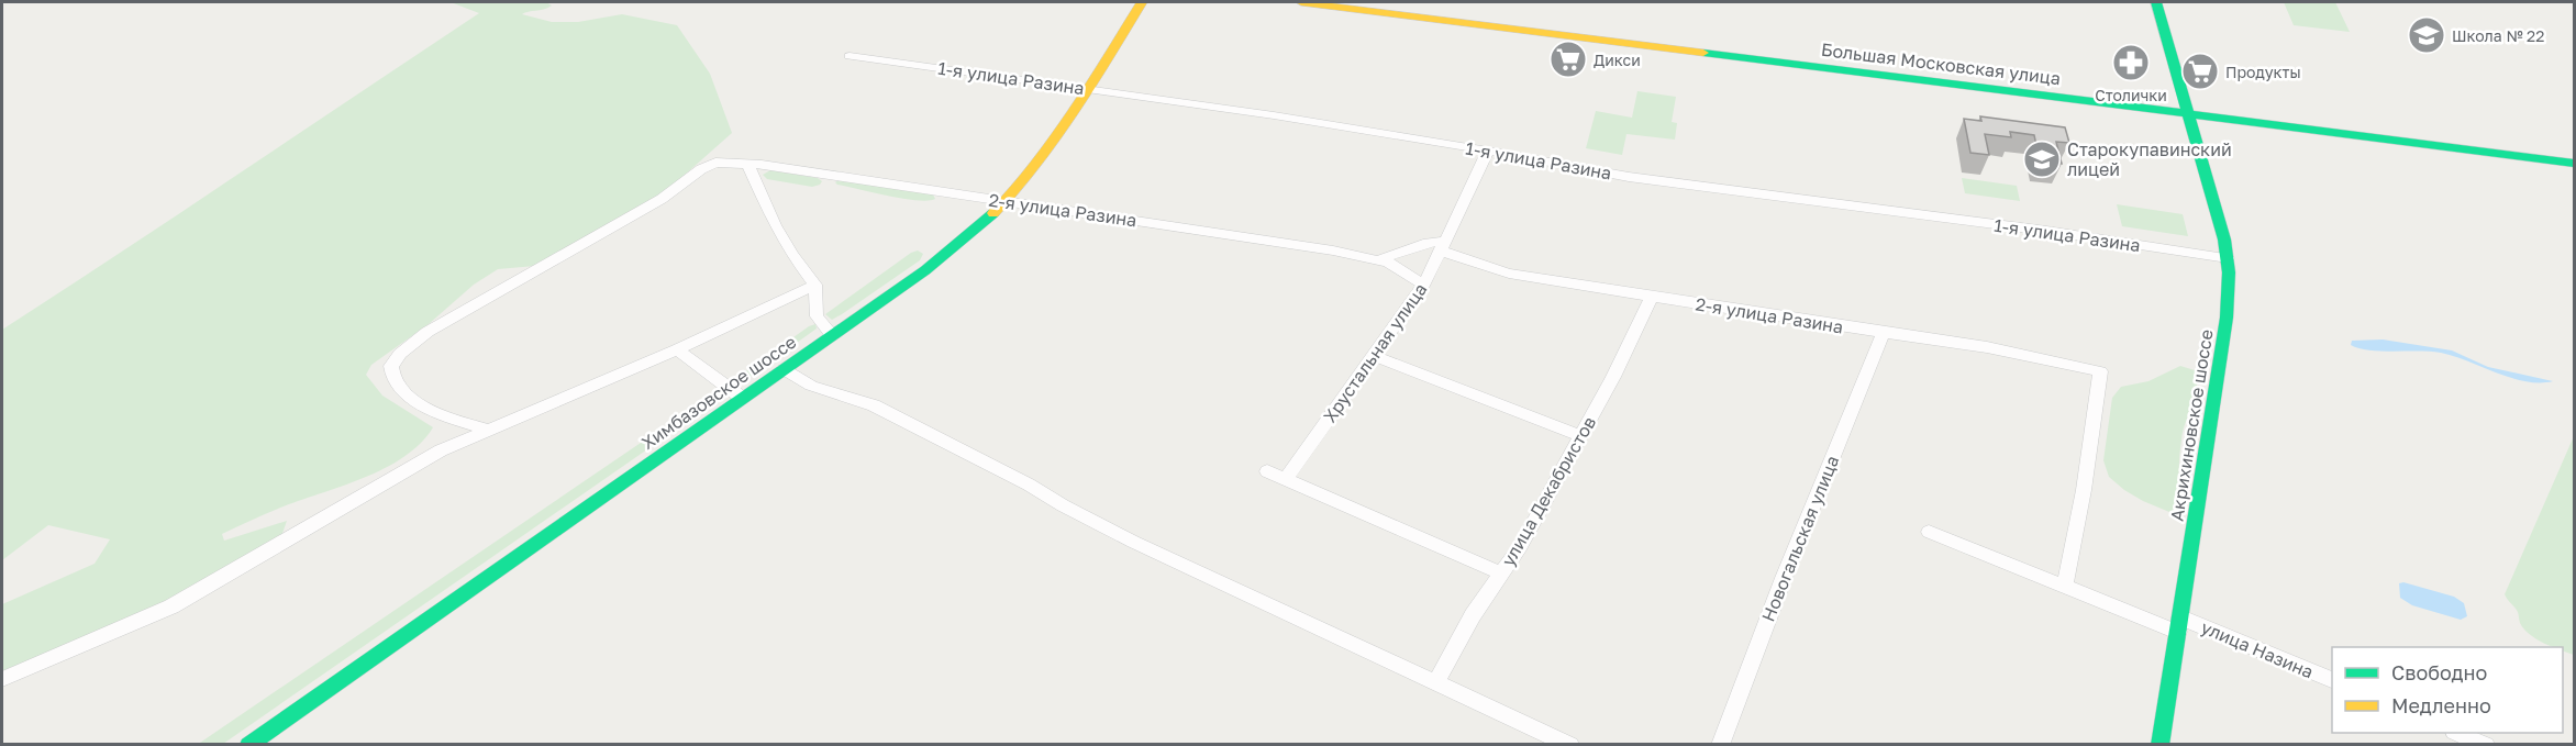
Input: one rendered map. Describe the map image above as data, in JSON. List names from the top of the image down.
{
  "streets": {
    "main road": ["Большая Московская улица", "Химбазовское шоссе", "Акрихиновское шоссе"],
    "street": [
      "1-я улица Разина",
      "2-я улица Разина",
      "Хрустальная улица",
      "улица Декабристов",
      "Новогальская улица",
      "улица Назина"
    ]
  },
  "crossings": [
    ["Большая Московская улица", "Акрихиновское шоссе"],
    ["1-я улица Разина", "Хрустальная улица"],
    ["1-я улица Разина", "Химбазовское шоссе"],
    ["1-я улица Разина", "Акрихиновское шоссе"],
    ["2-я улица Разина", "Хрустальная улица"],
    ["2-я улица Разина", "Химбазовское шоссе"],
    ["2-я улица Разина", "улица Декабристов"],
    ["2-я улица Разина", "Новогальская улица"],
    ["2-я улица Разина", "улица Назина"],
    ["Акрихиновское шоссе", "улица Назина"]
  ],
  "places": {
    "school or university": ["Школа № 22", "Старокупавинский лицей"],
    "supermarket": ["Дикси", "Продукты"],
    "pharmacy": ["Столички"]
  },
  "legend": ["Свободно", "Медленно"]
}
